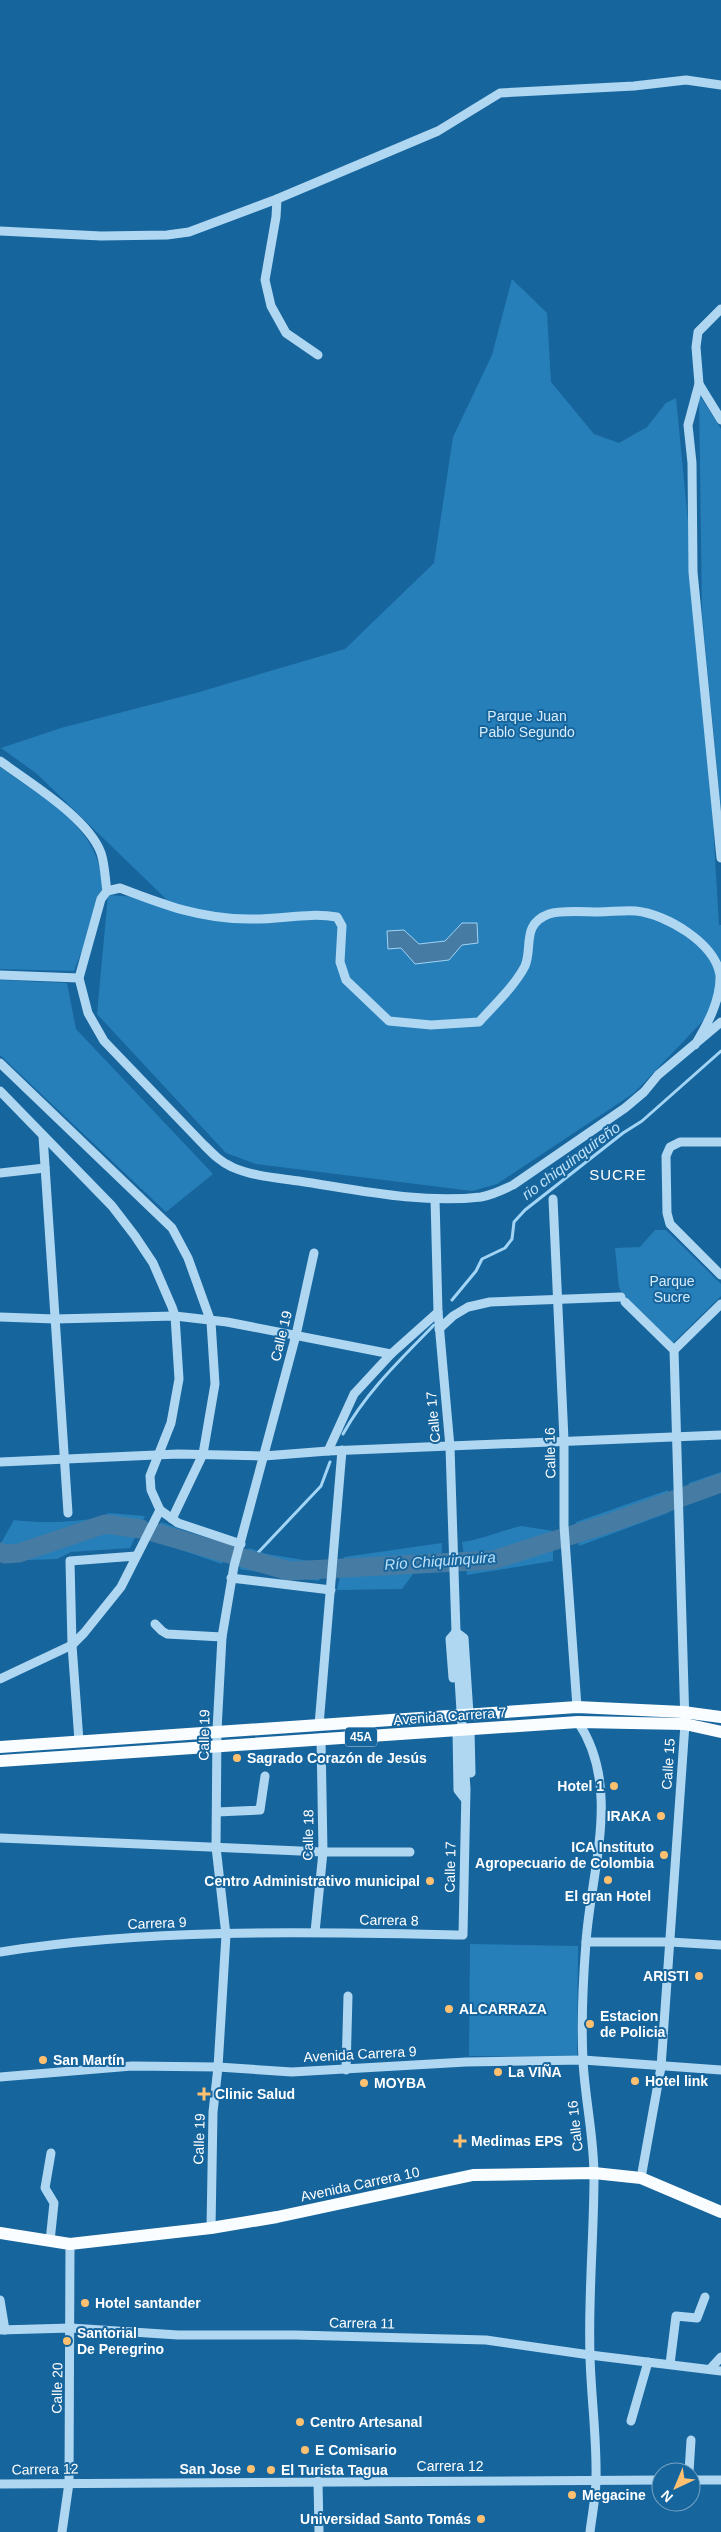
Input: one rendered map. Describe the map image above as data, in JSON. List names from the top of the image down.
{
  "streets": {
    "main road": ["Avenida Carrera 7", "45A", "Avenida Carrera 10"],
    "street": [
      "Calle 19",
      "Calle 17",
      "Calle 16",
      "Calle 15",
      "Calle 18",
      "Carrera 8",
      "Carrera 9",
      "Avenida Carrera 9",
      "Carrera 11",
      "Calle 20",
      "Carrera 12"
    ]
  },
  "crossings": [
    ["Calle 19", "Avenida Carrera 7"],
    ["Calle 19", "Carrera 9"],
    ["Calle 19", "Avenida Carrera 9"],
    ["Calle 19", "Avenida Carrera 10"],
    ["Calle 17", "Avenida Carrera 7"],
    ["Calle 17", "Carrera 8"],
    ["Calle 16", "Avenida Carrera 7"],
    ["Calle 16", "Avenida Carrera 9"],
    ["Calle 16", "Avenida Carrera 10"],
    ["Calle 16", "Carrera 11"],
    ["Calle 16", "Carrera 12"],
    ["Avenida Carrera 7", "Calle 15"],
    ["Avenida Carrera 7", "Calle 18"],
    ["Calle 15", "Avenida Carrera 9"],
    ["Calle 15", "Avenida Carrera 10"],
    ["Calle 18", "Carrera 8"],
    ["Calle 18", "Carrera 9"],
    ["Carrera 8", "Carrera 9"],
    ["Avenida Carrera 10", "Calle 20"],
    ["Carrera 11", "Calle 20"],
    ["Calle 20", "Carrera 12"]
  ],
  "districts": ["SUCRE"],
  "water": ["rio chiquinquireño", "Río Chiquinquira"],
  "parks": ["Parque Juan Pablo Segundo", "Parque Sucre"],
  "places": {
    "other": [
      "Sagrado Corazón de Jesús",
      "Hotel 1",
      "IRAKA",
      "ICA Instituto Agropecuario de Colombia",
      "El gran Hotel",
      "Centro Administrativo municipal",
      "ARISTI",
      "ALCARRAZA",
      "Estacion de Policia",
      "San Martín",
      "La VIÑA",
      "Hotel link",
      "MOYBA",
      "Hotel santander",
      "Santorial De Peregrino",
      "Centro Artesanal",
      "E Comisario",
      "San Jose",
      "El Turista Tagua",
      "Megacine",
      "Universidad Santo Tomás"
    ],
    "health": ["Clinic Salud", "Medimas EPS"]
  },
  "north": "bottom left"
}
